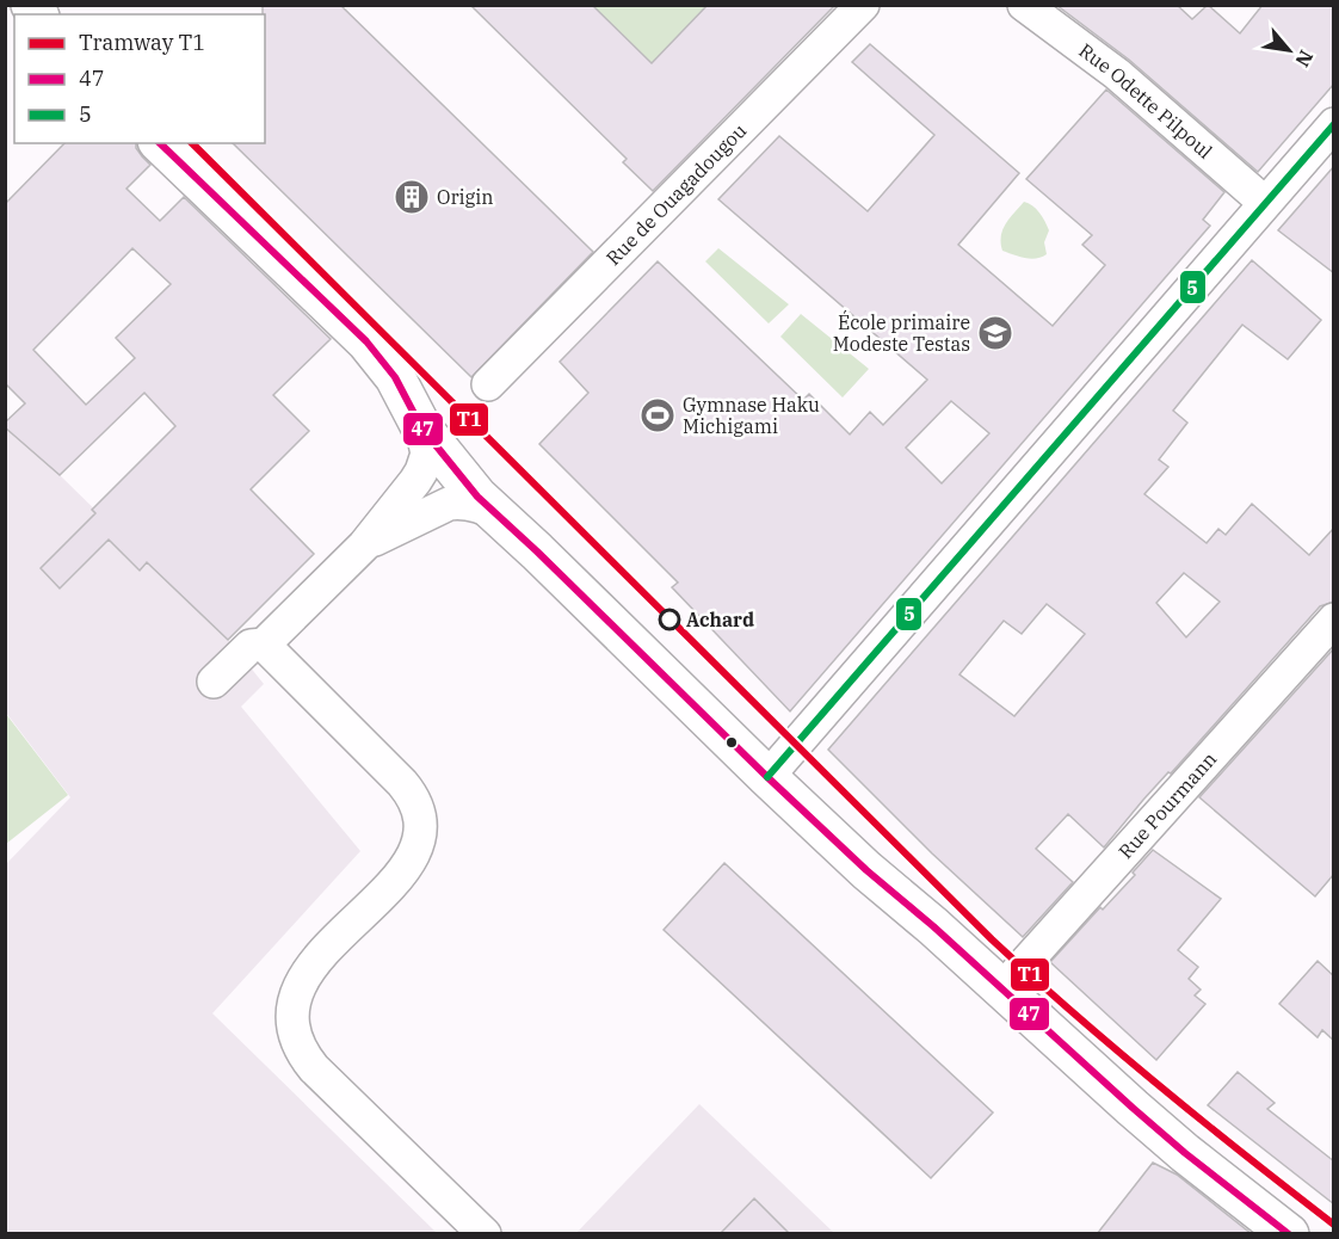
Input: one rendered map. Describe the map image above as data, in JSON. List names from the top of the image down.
{
  "streets": {
    "street": ["Rue Odette Pilpoul", "Rue de Ouagadougou", "Rue Pourmann"]
  },
  "places": {
    "building": ["Origin"],
    "school or university": ["École primaire Modeste Testas"],
    "sports": ["Gymnase Haku Michigami"],
    "other": ["Achard"]
  },
  "lines": ["transit line 5", "tram line T1", "transit line 47"],
  "legend": ["Tramway T1", "47", "5"],
  "north": "bottom right"
}
